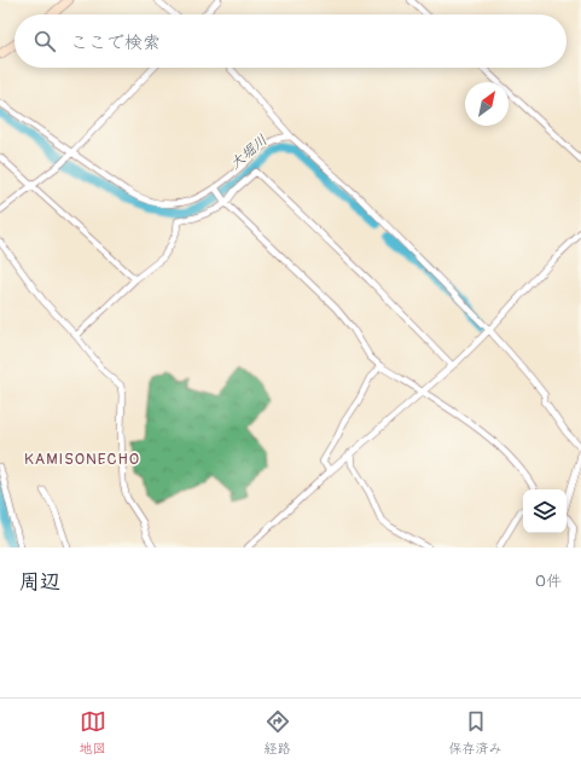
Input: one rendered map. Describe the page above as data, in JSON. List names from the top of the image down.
{
  "districts": ["KAMISONECHO"],
  "water": ["大堀川"],
  "north": "top right",
  "page": {
    "search": "ここで検索",
    "heading": ["周辺", "0件"],
    "nav": ["地図", "経路", "保存済み"]
  }
}
